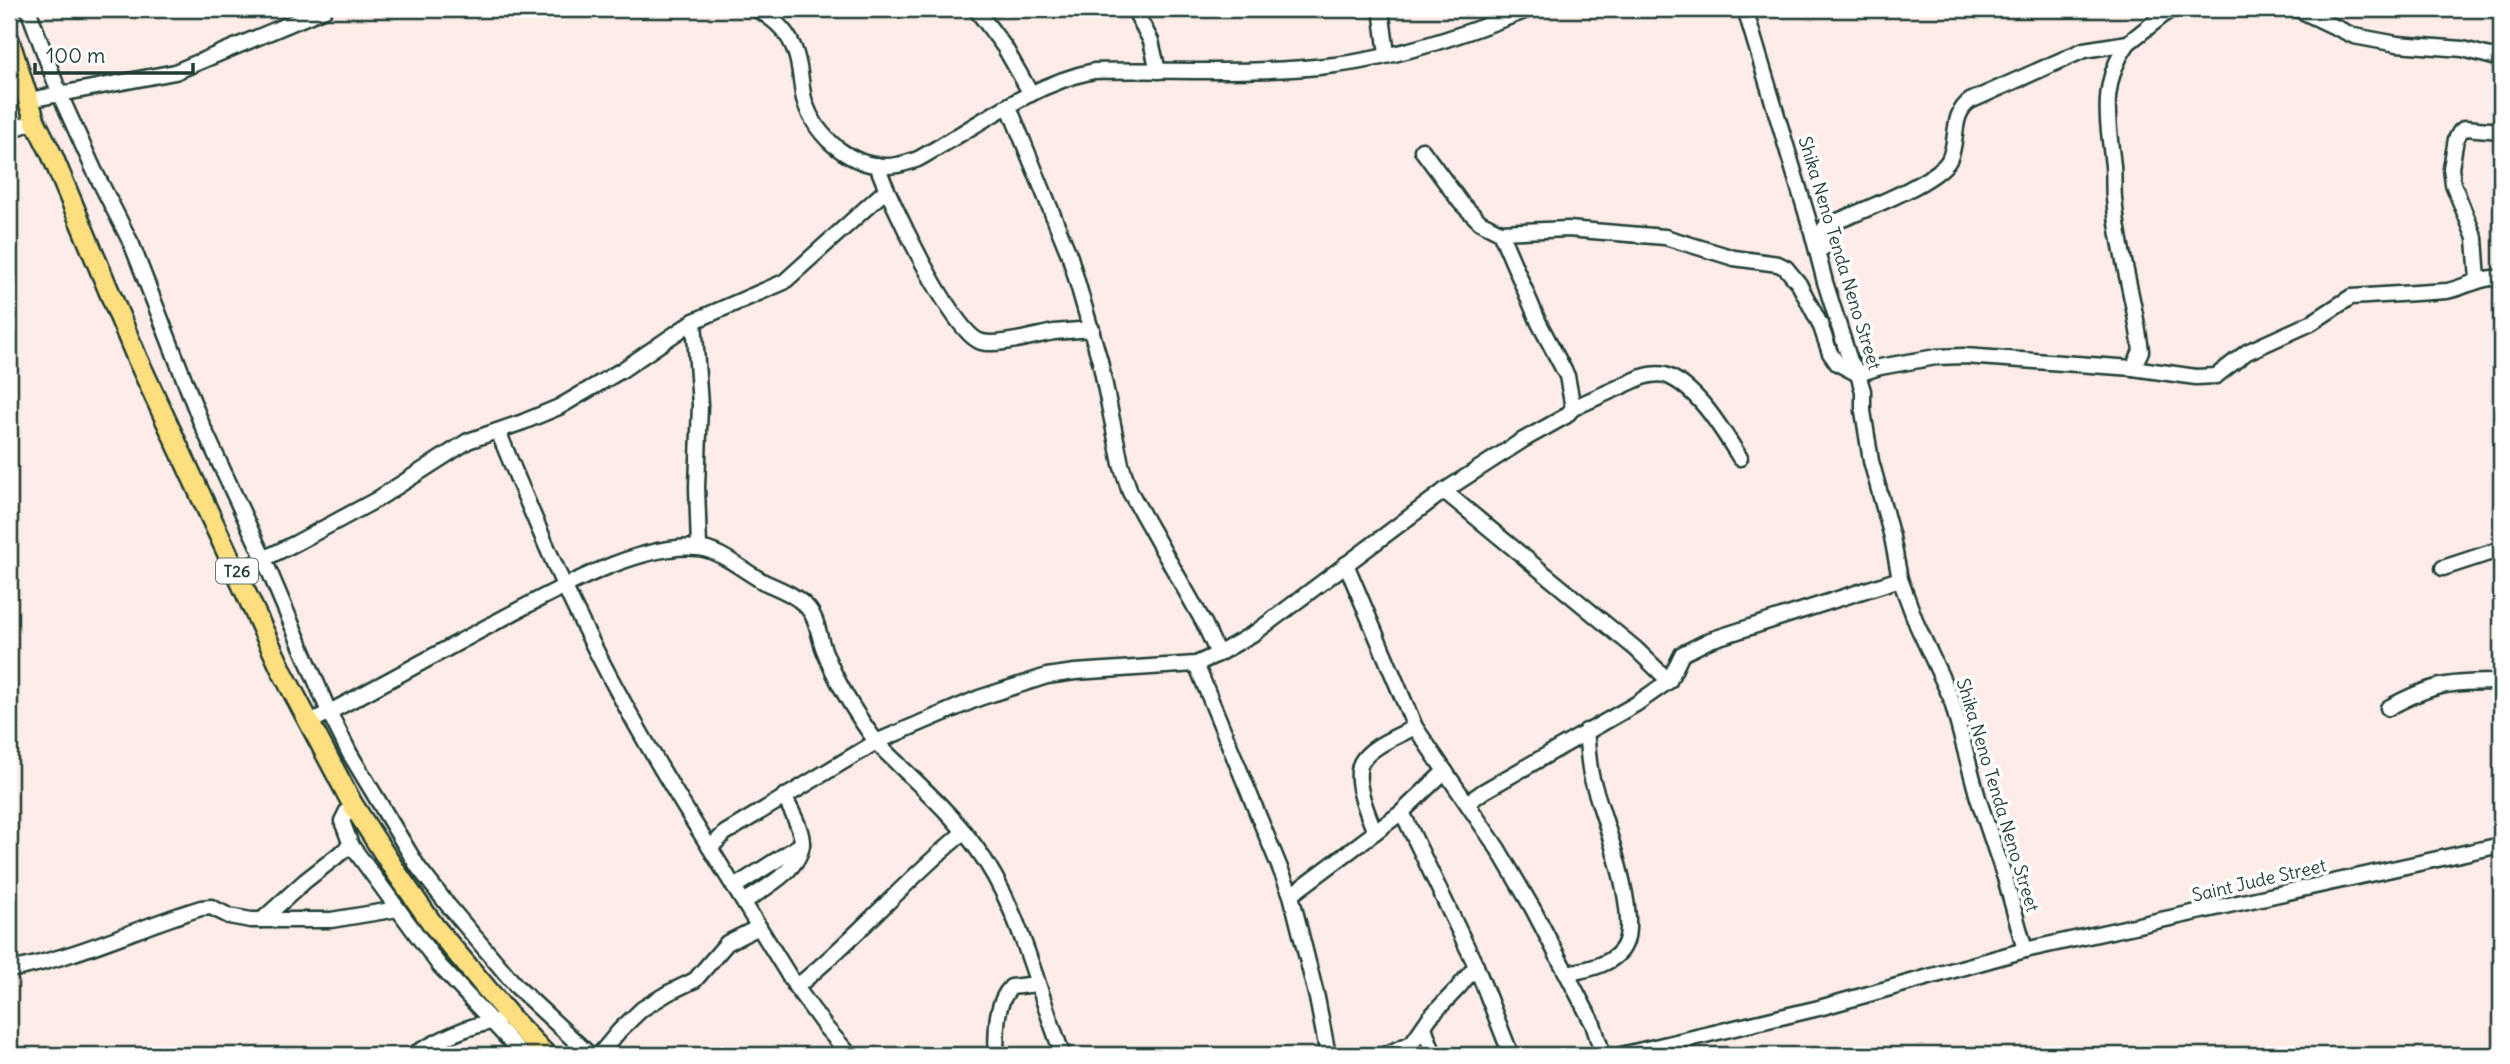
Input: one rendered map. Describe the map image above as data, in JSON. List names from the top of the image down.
{
  "streets": {
    "highway": ["T26"],
    "street": ["Shika Neno Tenda Neno Street", "Saint Jude Street"]
  },
  "crossings": [
    ["Shika Neno Tenda Neno Street", "Saint Jude Street"]
  ],
  "scale_bar": "100 m"
}
